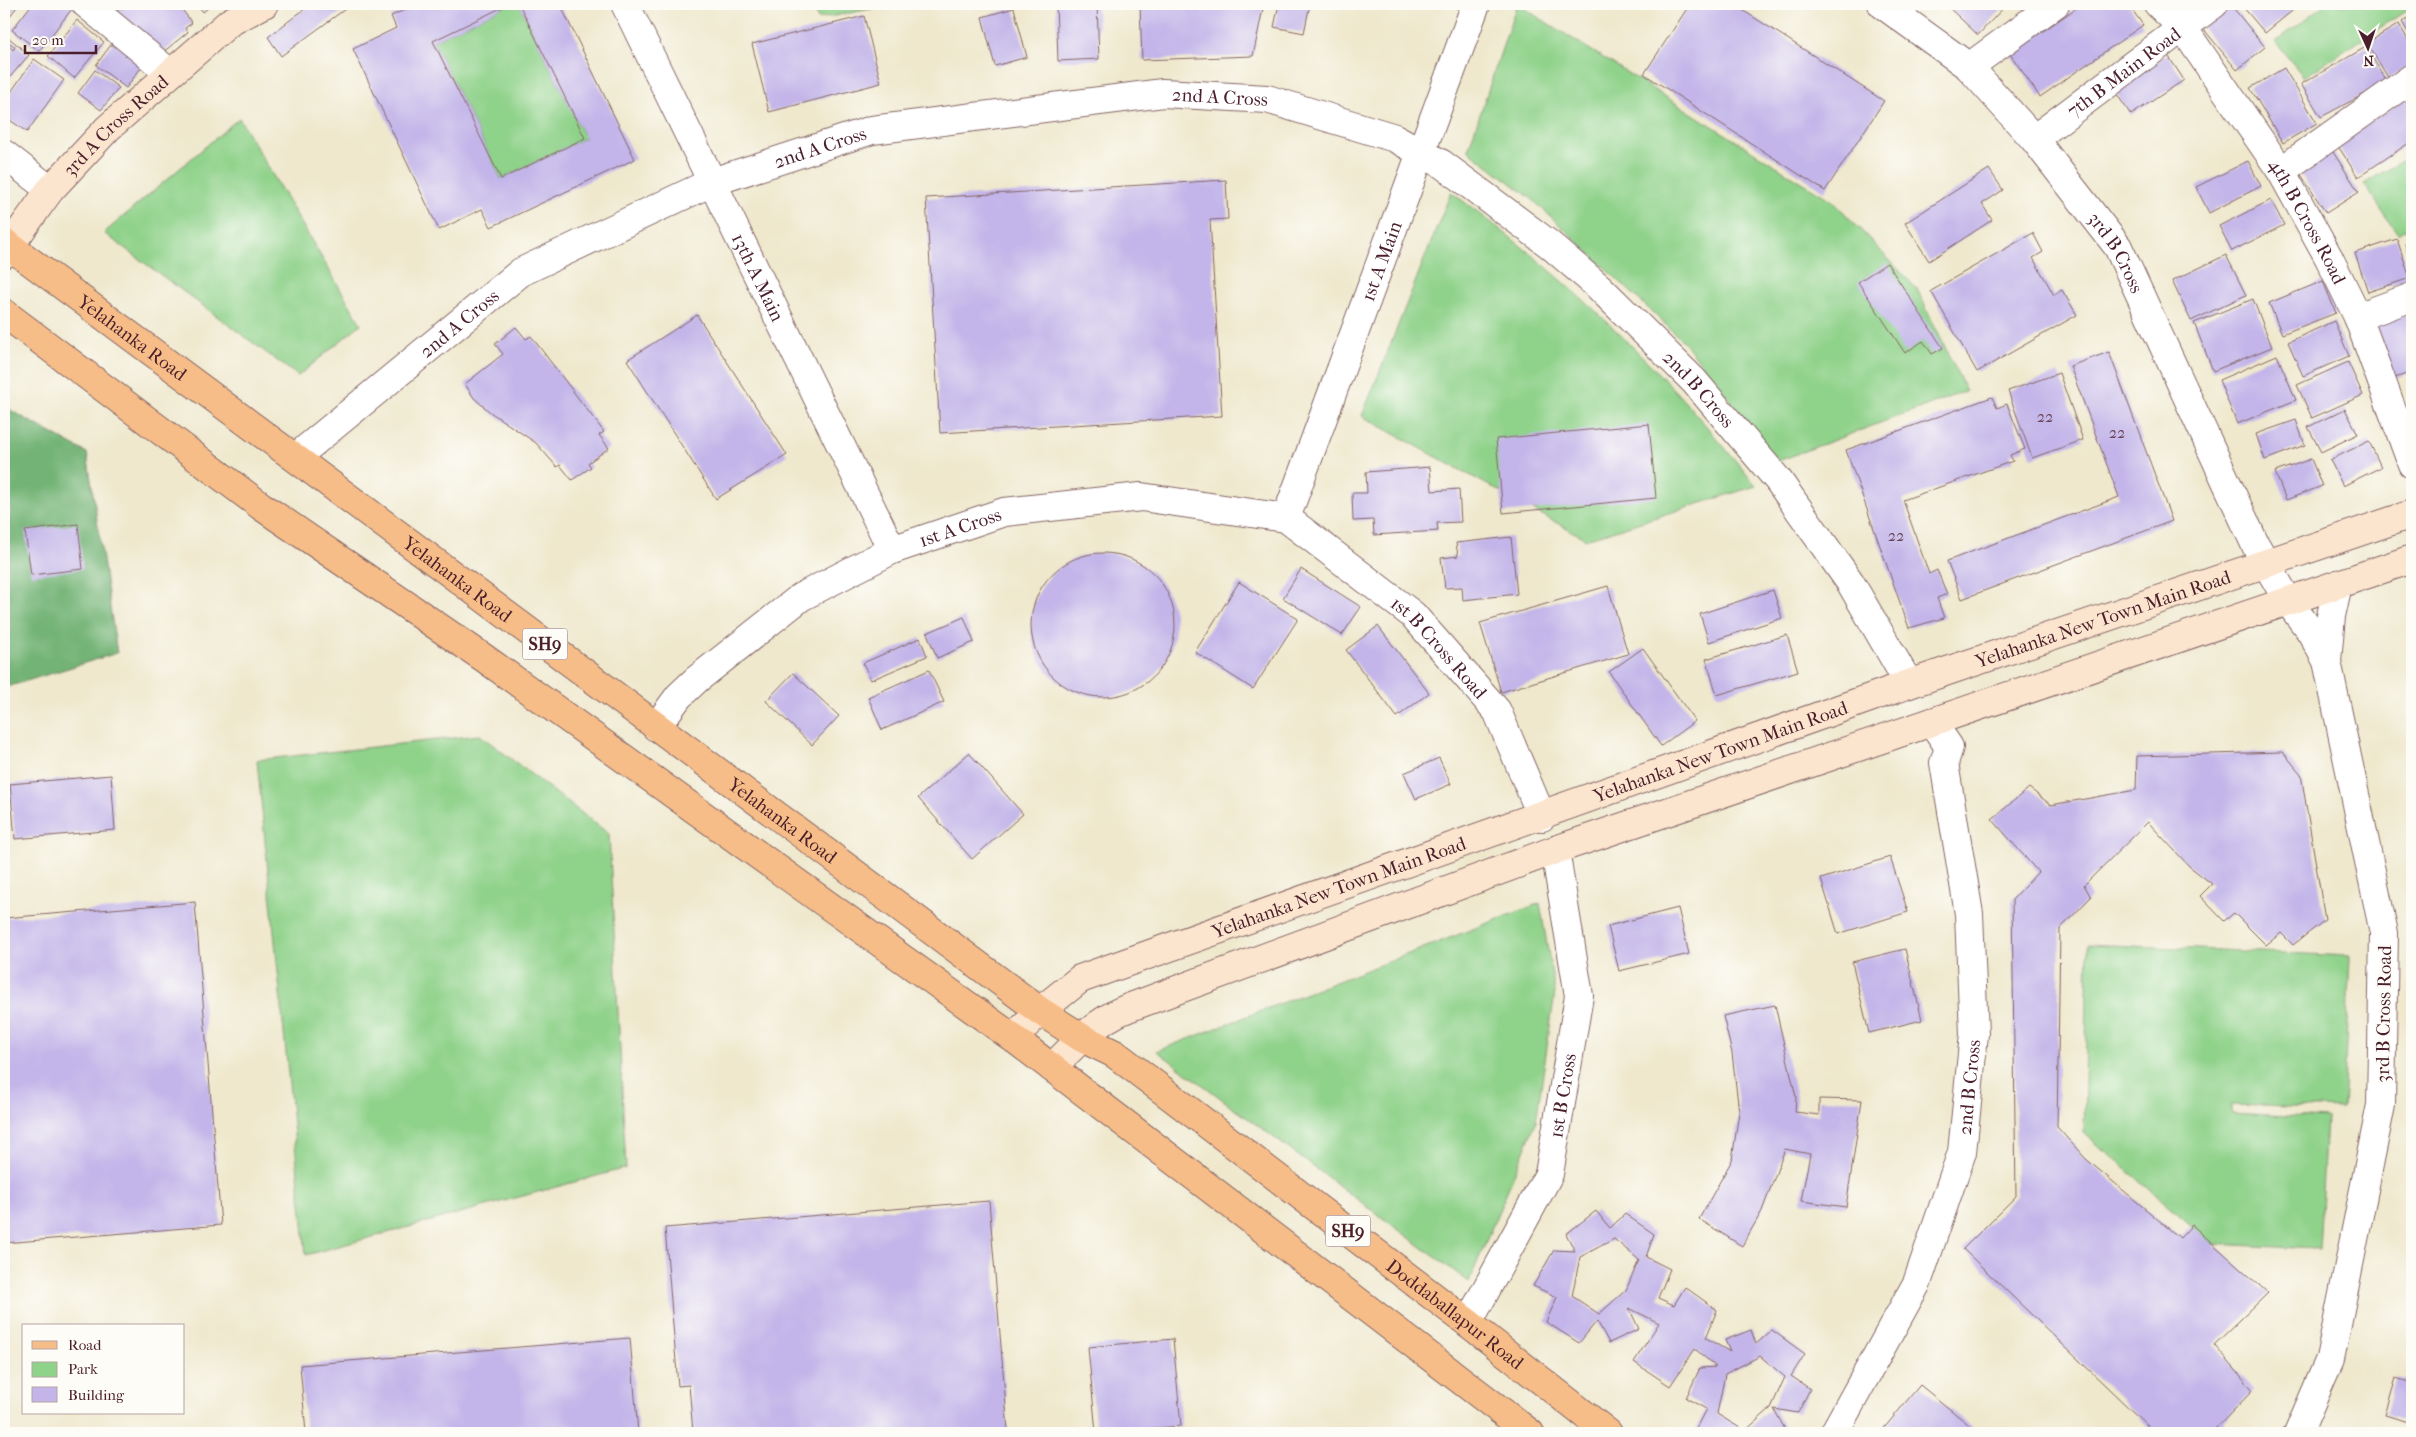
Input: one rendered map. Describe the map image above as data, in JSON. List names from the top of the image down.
{
  "streets": {
    "main road": [
      "3rd A Cross Road",
      "Yelahanka Road",
      "Yelahanka New Town Main Road",
      "SH9",
      "Doddaballapur Road"
    ],
    "street": [
      "7th B Main Road",
      "2nd A Cross",
      "4th B Cross Road",
      "3rd B Cross",
      "1st A Main",
      "13th A Main",
      "2nd B Cross",
      "1st A Cross",
      "1st B Cross Road",
      "3rd B Cross Road",
      "1st B Cross"
    ]
  },
  "crossings": [
    ["7th B Main Road", "4th B Cross Road"],
    ["7th B Main Road", "3rd B Cross"],
    ["2nd A Cross", "1st A Main"],
    ["2nd A Cross", "13th A Main"],
    ["2nd A Cross", "Yelahanka Road"],
    ["2nd A Cross", "2nd B Cross"],
    ["3rd A Cross Road", "Yelahanka Road"],
    ["3rd B Cross", "Yelahanka New Town Main Road"],
    ["3rd B Cross", "3rd B Cross Road"],
    ["1st A Main", "2nd B Cross"],
    ["1st A Main", "1st A Cross"],
    ["1st A Main", "1st B Cross Road"],
    ["13th A Main", "1st A Cross"],
    ["Yelahanka Road", "1st A Cross"],
    ["Yelahanka Road", "Yelahanka New Town Main Road"],
    ["Yelahanka Road", "Doddaballapur Road"],
    ["2nd B Cross", "Yelahanka New Town Main Road"],
    ["1st A Cross", "1st B Cross Road"],
    ["Yelahanka New Town Main Road", "SH9"],
    ["Yelahanka New Town Main Road", "1st B Cross Road"],
    ["Yelahanka New Town Main Road", "3rd B Cross Road"],
    ["Yelahanka New Town Main Road", "1st B Cross"],
    ["Yelahanka New Town Main Road", "Doddaballapur Road"],
    ["1st B Cross", "Doddaballapur Road"]
  ],
  "house_numbers": ["22", "22", "22"],
  "legend": ["Road", "Park", "Building"],
  "scale_bar": "20 m",
  "north": "bottom"
}
